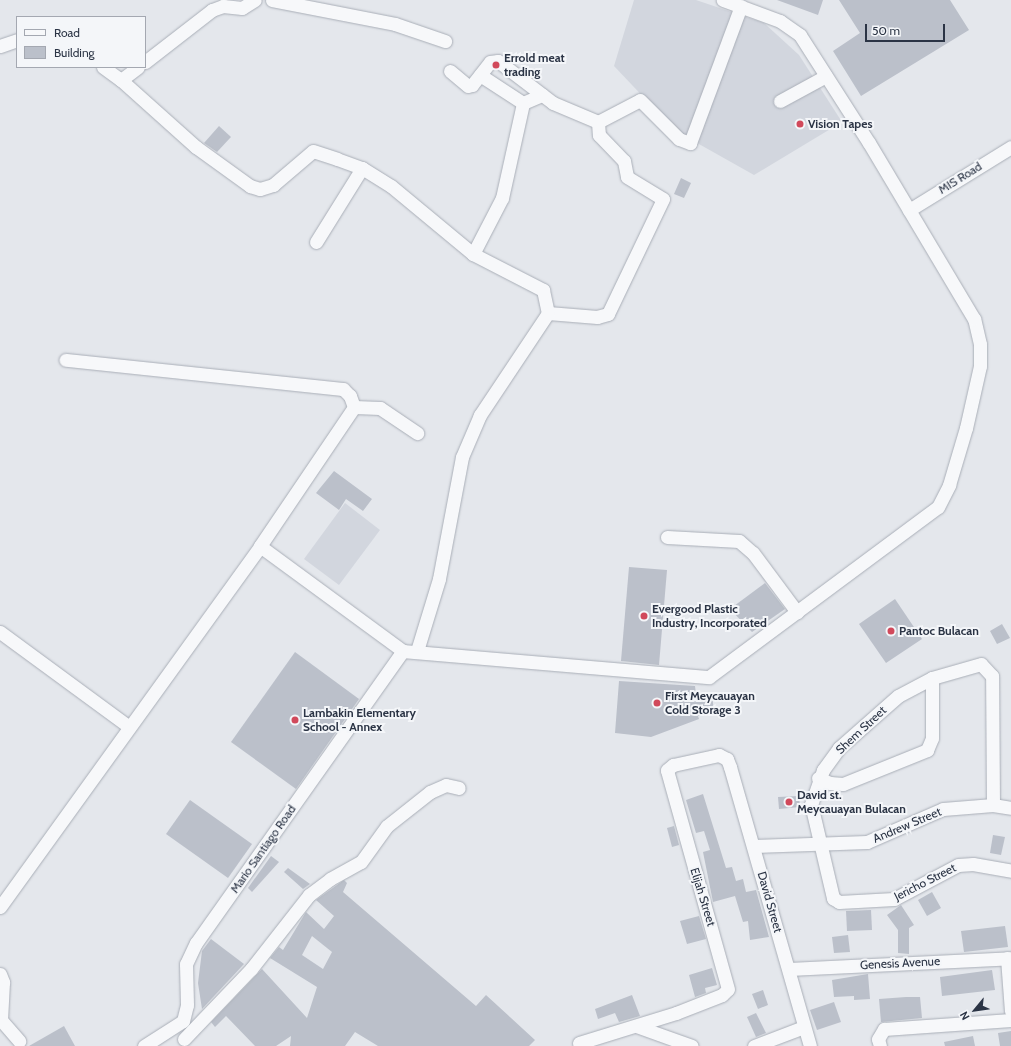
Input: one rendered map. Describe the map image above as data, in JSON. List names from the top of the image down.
{
  "streets": {
    "street": [
      "MIS Road",
      "Shem Street",
      "Andrew Street",
      "Mario Santiago Road",
      "Jericho Street",
      "Elijah Street",
      "David Street",
      "Genesis Avenue"
    ]
  },
  "crossings": [
    ["Shem Street", "Andrew Street"],
    ["Shem Street", "Jericho Street"],
    ["Andrew Street", "David Street"],
    ["Elijah Street", "David Street"],
    ["David Street", "Genesis Avenue"]
  ],
  "places": [
    "Errold meat trading",
    "Vision Tapes",
    "Evergood Plastic Industry, Incorporated",
    "Pantoc Bulacan",
    "First Meycauayan Cold Storage 3",
    "Lambakin Elementary School - Annex",
    "David st. Meycauayan Bulacan"
  ],
  "legend": ["Road", "Building"],
  "scale_bar": "50 m",
  "north": "bottom left"
}
